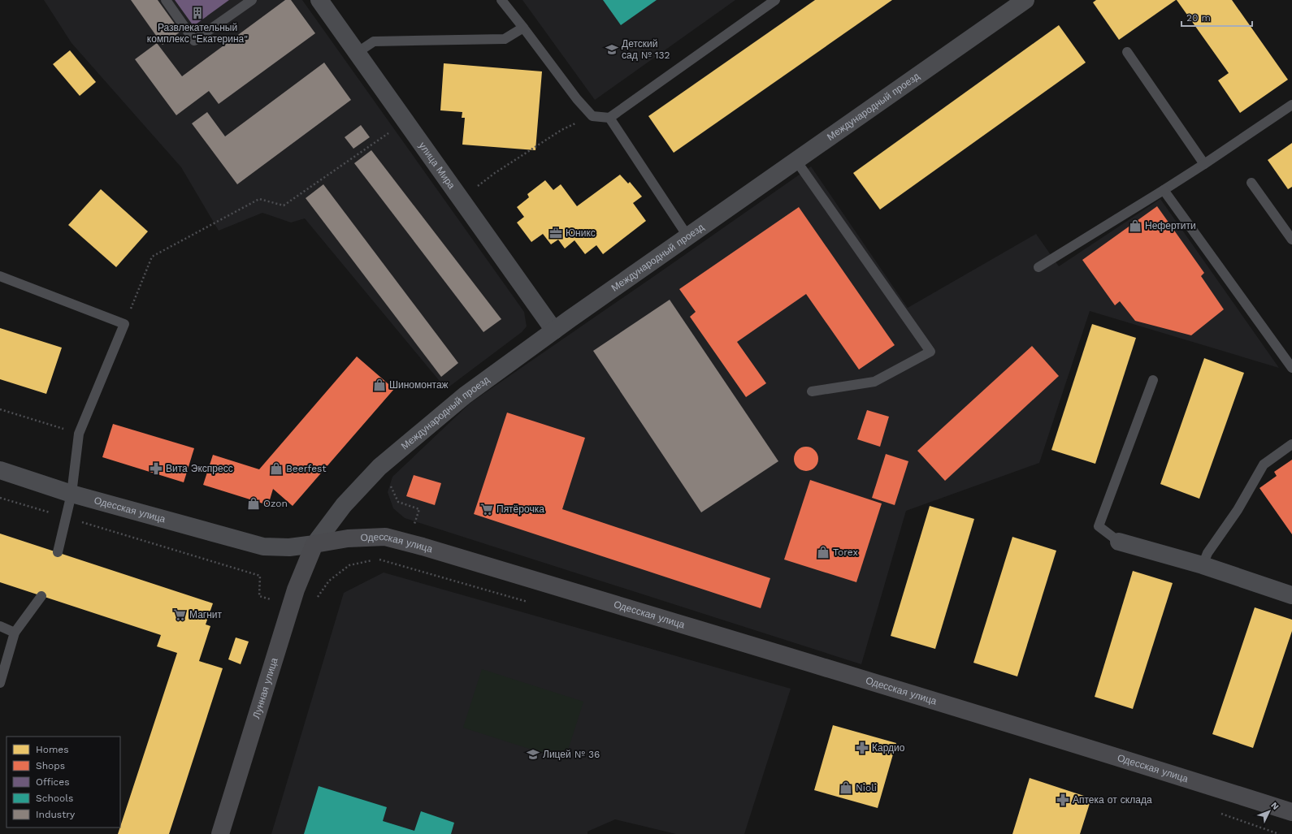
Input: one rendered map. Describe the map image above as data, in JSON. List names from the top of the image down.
{
  "streets": {
    "street": [
      "Международный проезд",
      "улица Мира",
      "Одесская улица",
      "Лунная улица"
    ]
  },
  "crossings": [
    ["Международный проезд", "улица Мира"],
    ["Международный проезд", "Одесская улица"],
    ["Международный проезд", "Лунная улица"],
    ["Одесская улица", "Лунная улица"]
  ],
  "places": {
    "building": ["Развлекательный комплекс \"Екатерина\""],
    "school or university": ["Детский сад № 132", "Лицей № 36"],
    "shop": [
      "Нефертити",
      "Шиномонтаж",
      "Beerfest",
      "Ozon",
      "Torex",
      "Nioli"
    ],
    "office": ["Юникс"],
    "pharmacy": ["Вита Экспресс", "Кардио", "Аптека от склада"],
    "supermarket": ["Пятёрочка", "Магнит"]
  },
  "legend": [
    "Homes",
    "Shops",
    "Offices",
    "Schools",
    "Industry"
  ],
  "scale_bar": "20 m",
  "north": "top right"
}
